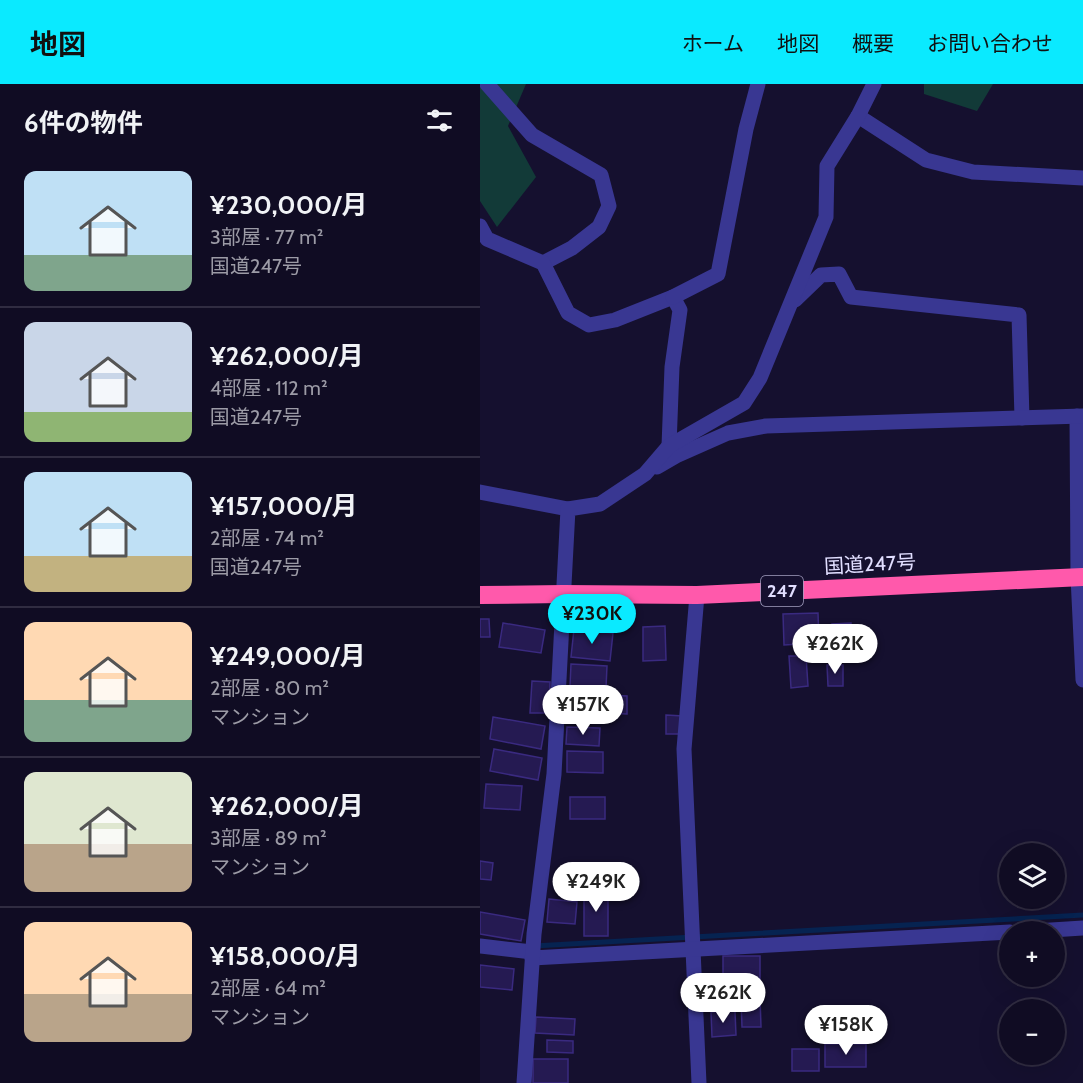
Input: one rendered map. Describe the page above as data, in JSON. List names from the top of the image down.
{
  "streets": {
    "highway": ["国道247号", "247"]
  },
  "page": {
    "header": "地図",
    "nav": [
      "ホーム",
      "地図",
      "概要",
      "お問い合わせ"
    ],
    "heading": "6件の物件",
    "list": [
      {
        "name": "¥230,000/月",
        "note": "3部屋 · 77 m² · 国道247号"
      },
      {
        "name": "¥262,000/月",
        "note": "4部屋 · 112 m² · 国道247号"
      },
      {
        "name": "¥157,000/月",
        "note": "2部屋 · 74 m² · 国道247号"
      },
      {
        "name": "¥249,000/月",
        "note": "2部屋 · 80 m² · マンション"
      },
      {
        "name": "¥262,000/月",
        "note": "3部屋 · 89 m² · マンション"
      },
      {
        "name": "¥158,000/月",
        "note": "2部屋 · 64 m² · マンション"
      }
    ],
    "price": [
      "¥230K",
      "¥262K",
      "¥157K",
      "¥249K",
      "¥262K",
      "¥158K"
    ],
    "map_buttons": ["+", "−"]
  }
}
